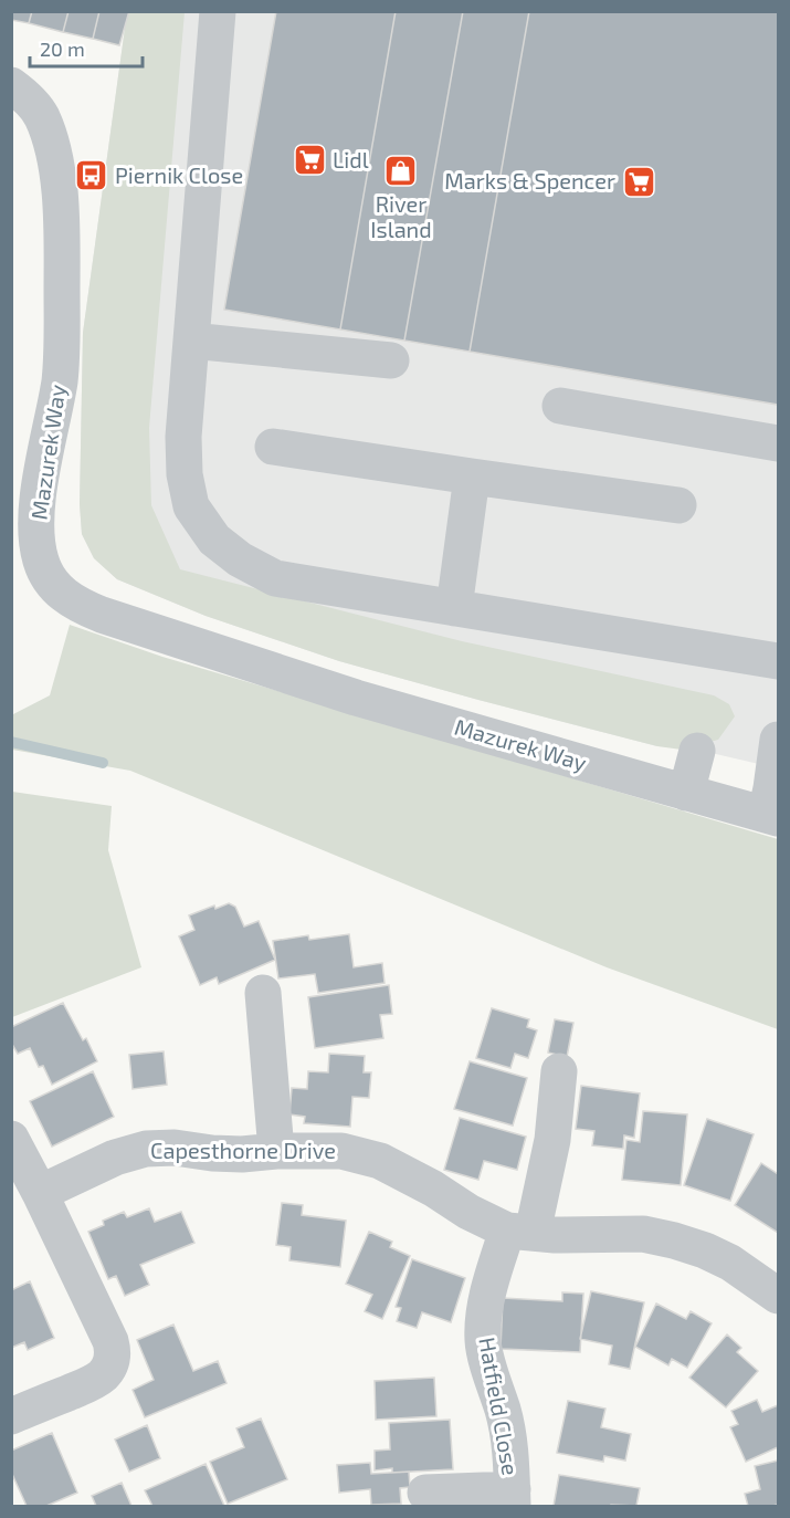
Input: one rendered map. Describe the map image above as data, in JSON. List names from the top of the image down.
{
  "streets": {
    "street": ["Mazurek Way", "Capesthorne Drive", "Hatfield Close"]
  },
  "crossings": [
    ["Capesthorne Drive", "Hatfield Close"]
  ],
  "places": {
    "supermarket": ["Lidl", "Marks & Spencer"],
    "shop": ["River Island"],
    "bus stop": ["Piernik Close"]
  },
  "scale_bar": "20 m"
}
